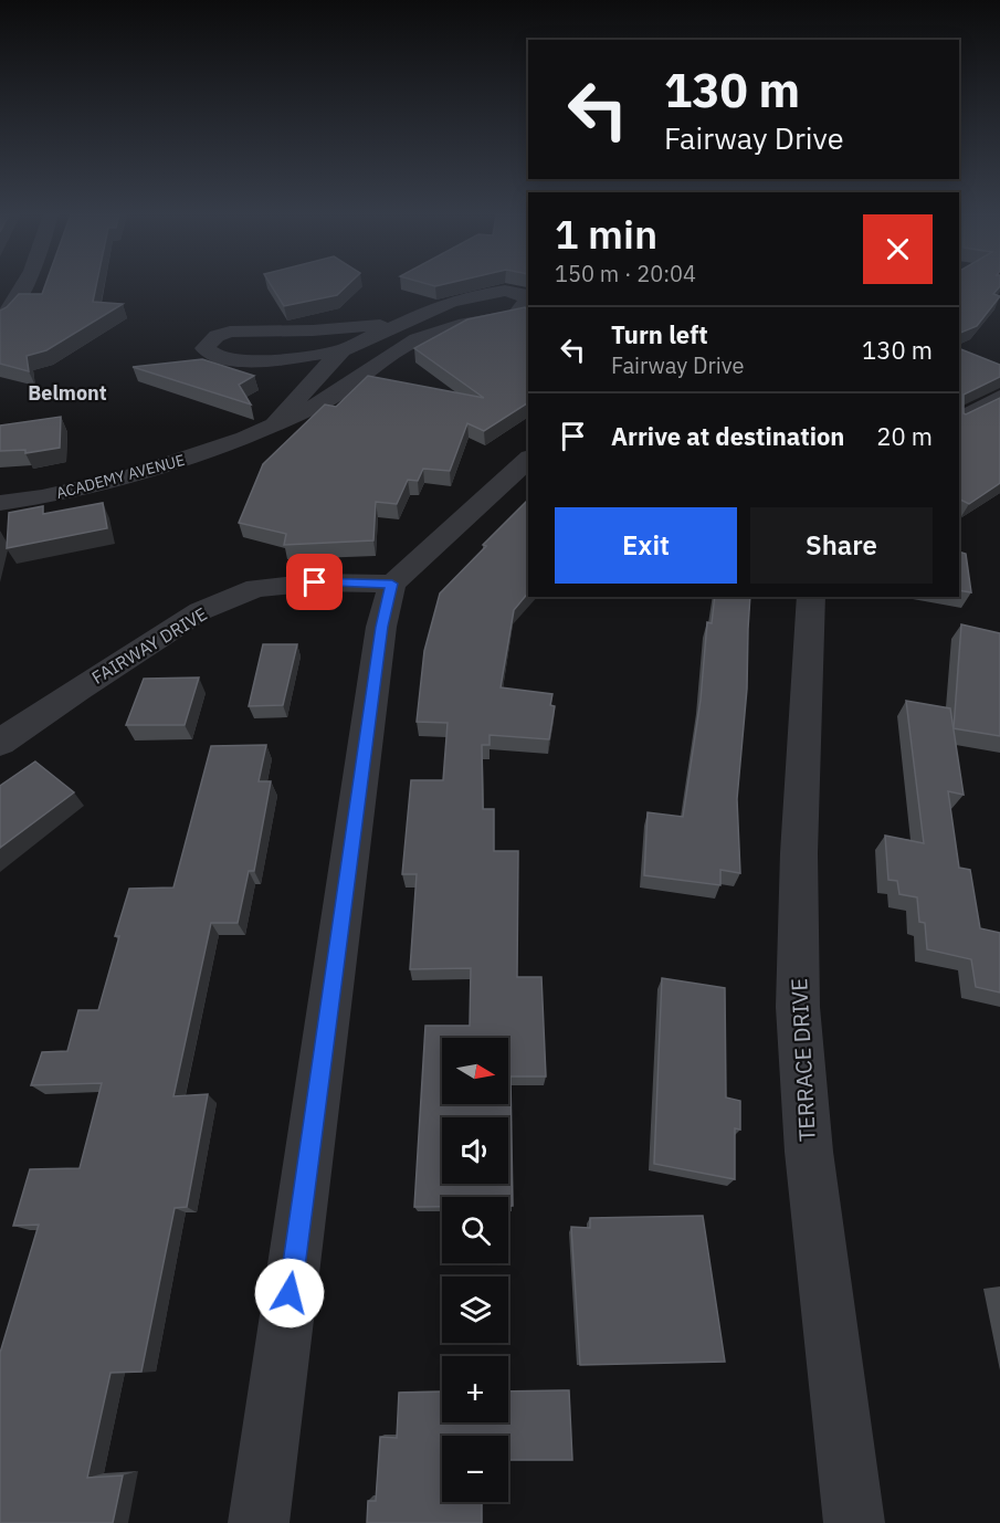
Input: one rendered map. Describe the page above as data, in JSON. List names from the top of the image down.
{
  "streets": {
    "street": ["ACADEMY AVENUE", "FAIRWAY DRIVE", "TERRACE DRIVE"]
  },
  "districts": ["Belmont"],
  "north": "right",
  "page": {
    "turn": ["130 m", "Fairway Drive"],
    "heading": ["1 min", "150 m · 20:04"],
    "list": [
      {
        "name": "Turn left",
        "note": "Fairway Drive",
        "value": "130 m"
      },
      {
        "name": "Arrive at destination",
        "value": "20 m"
      }
    ],
    "buttons": ["Exit", "Share"],
    "map_buttons": ["+", "−"]
  }
}
